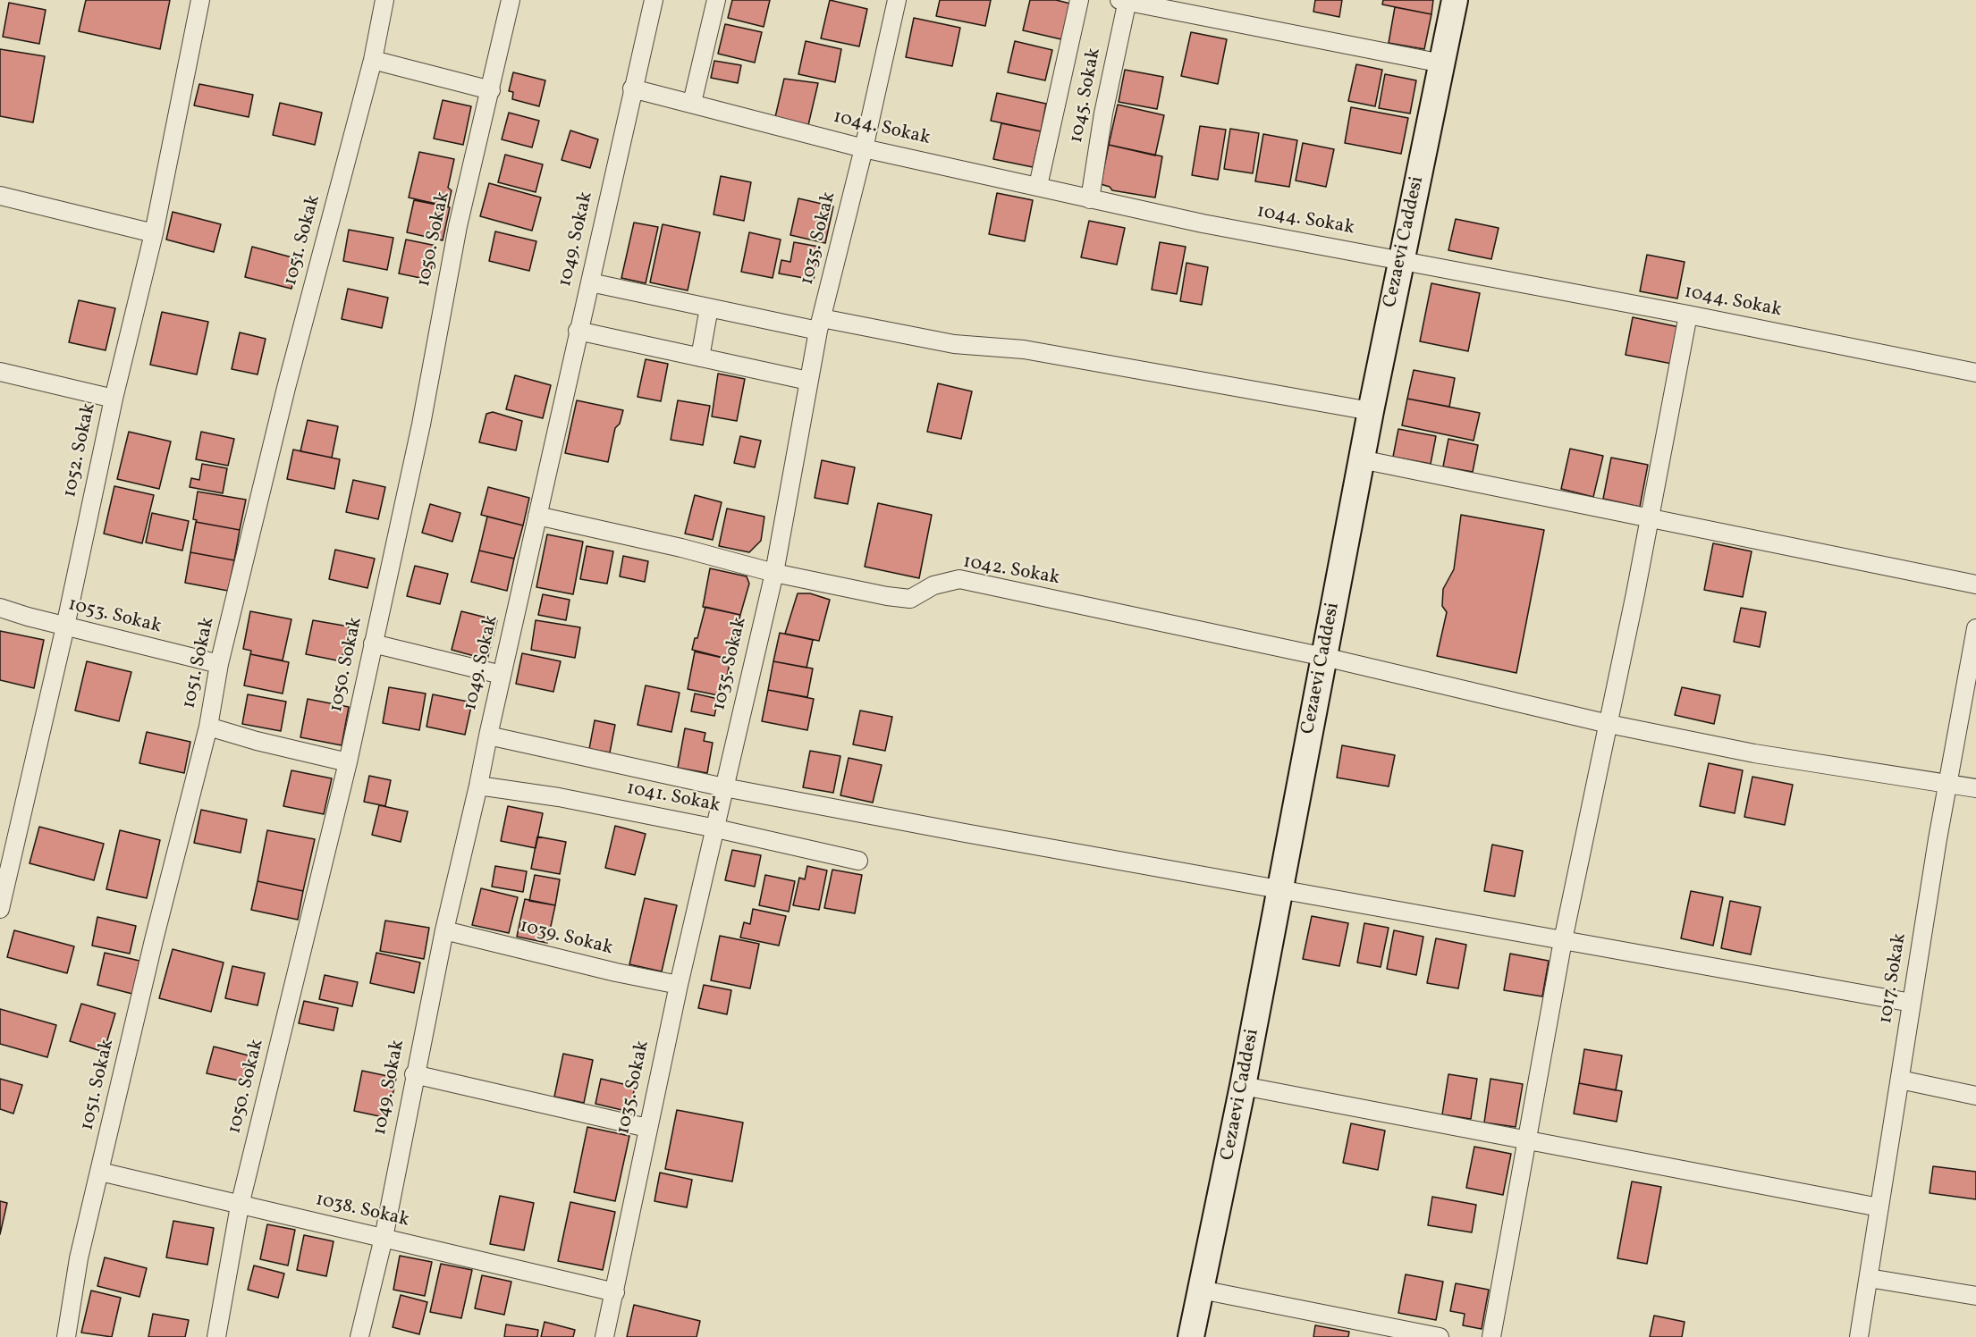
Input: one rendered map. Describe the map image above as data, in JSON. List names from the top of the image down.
{
  "streets": {
    "street": [
      "1045. Sokak",
      "1044. Sokak",
      "1035. Sokak",
      "1050. Sokak",
      "1049. Sokak",
      "1051. Sokak",
      "Cezaevi Caddesi",
      "1052. Sokak",
      "1042. Sokak",
      "1053. Sokak",
      "1041. Sokak",
      "1039. Sokak",
      "1017. Sokak",
      "1038. Sokak"
    ]
  },
  "crossings": [
    ["1045. Sokak", "1044. Sokak"],
    ["1044. Sokak", "1035. Sokak"],
    ["1044. Sokak", "1049. Sokak"],
    ["1044. Sokak", "Cezaevi Caddesi"],
    ["1035. Sokak", "1042. Sokak"],
    ["1035. Sokak", "1041. Sokak"],
    ["1035. Sokak", "1039. Sokak"],
    ["1035. Sokak", "1038. Sokak"],
    ["1050. Sokak", "1038. Sokak"],
    ["1049. Sokak", "1042. Sokak"],
    ["1049. Sokak", "1041. Sokak"],
    ["1049. Sokak", "1039. Sokak"],
    ["1049. Sokak", "1038. Sokak"],
    ["1051. Sokak", "1053. Sokak"],
    ["1051. Sokak", "1038. Sokak"],
    ["Cezaevi Caddesi", "1042. Sokak"],
    ["1052. Sokak", "1053. Sokak"],
    ["1042. Sokak", "1017. Sokak"]
  ]
}
